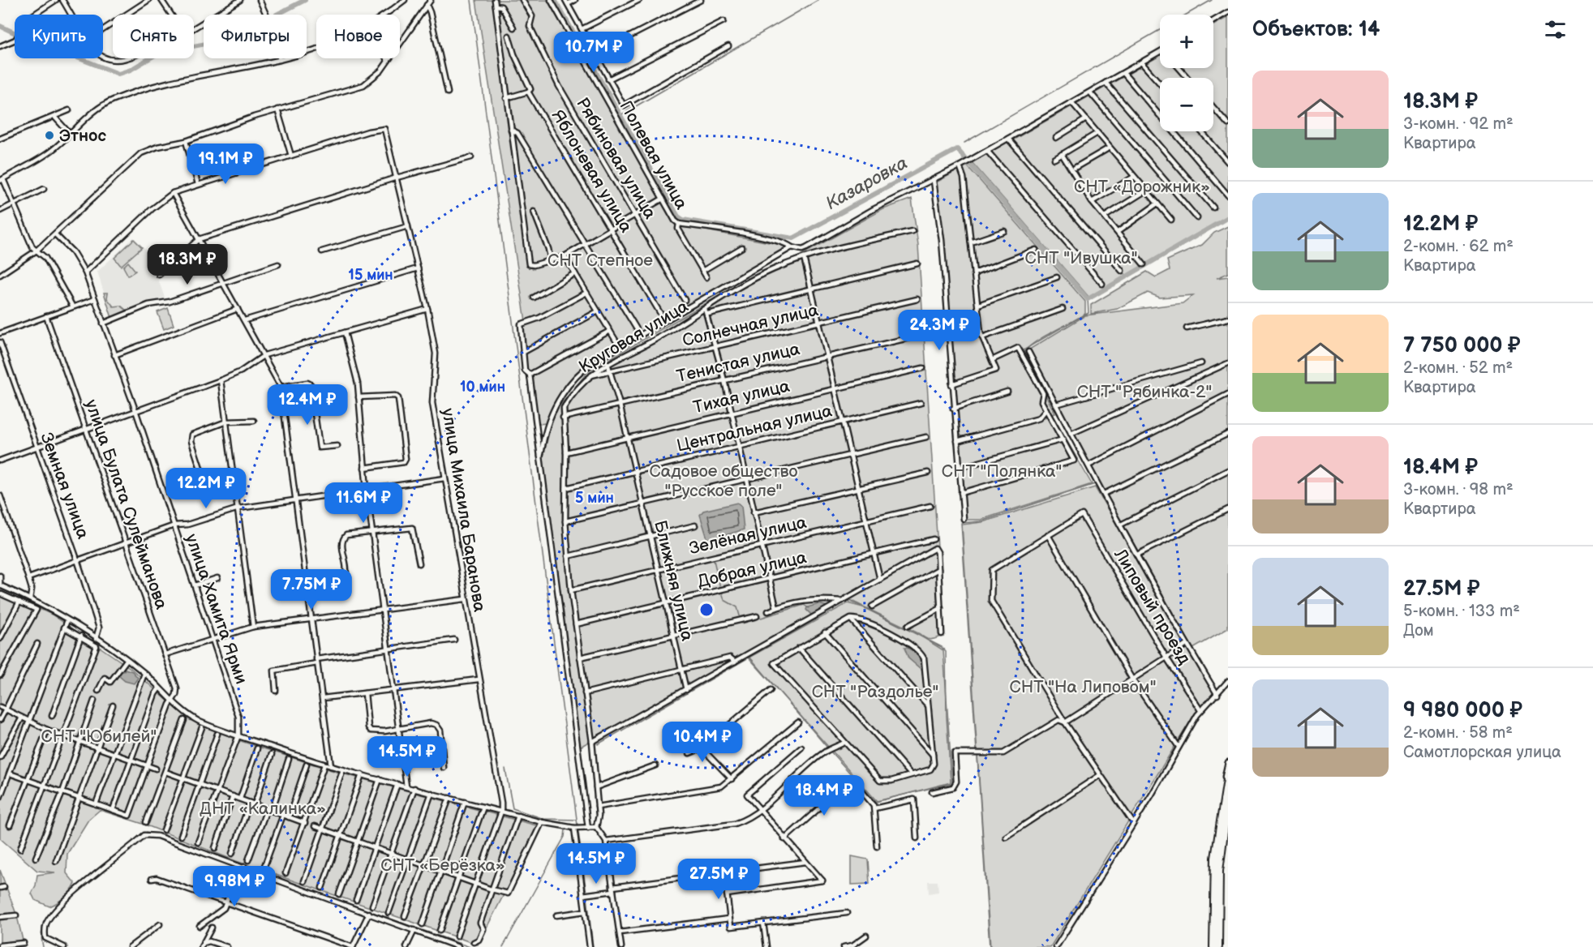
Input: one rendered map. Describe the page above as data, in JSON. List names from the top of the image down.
{
  "streets": {
    "street": [
      "Полевая улица",
      "Рябиновая улица",
      "Яблоневая улица",
      "Солнечная улица",
      "Круговая улица",
      "Тенистая улица",
      "Тихая улица",
      "Центральная улица",
      "Земная улица",
      "улица Булата Сулейманова",
      "улица Михаила Баранова",
      "Зелёная улица",
      "Добрая улица",
      "Ближняя улица",
      "Липовый проезд",
      "улица Хамита Ярми"
    ]
  },
  "crossings": [
    ["Солнечная улица", "Круговая улица"],
    ["Солнечная улица", "Ближняя улица"],
    ["Круговая улица", "Тенистая улица"],
    ["Круговая улица", "Тихая улица"],
    ["Круговая улица", "Центральная улица"],
    ["Круговая улица", "Зелёная улица"],
    ["Круговая улица", "Добрая улица"],
    ["Круговая улица", "Ближняя улица"],
    ["Тенистая улица", "Ближняя улица"],
    ["Тихая улица", "Ближняя улица"],
    ["Центральная улица", "Ближняя улица"],
    ["Зелёная улица", "Ближняя улица"],
    ["Добрая улица", "Ближняя улица"]
  ],
  "water": ["Казаровка"],
  "parks": [
    "СНТ «Дорожник»",
    "СНТ \"Ивушка\"",
    "СНТ Степное",
    "СНТ \"Рябинка-2\"",
    "Садовое общество \"Русское поле\"",
    "СНТ \"Полянка\"",
    "СНТ \"На Липовом\"",
    "СНТ \"Раздолье\"",
    "СНТ \"Юбилей\"",
    "ДНТ «Калинка»",
    "СНТ «Берёзка»"
  ],
  "places": ["Этнос"],
  "page": {
    "heading": "Объектов: 14",
    "map_buttons": ["+", "−"],
    "chip": [
      "Купить",
      "Снять",
      "Фильтры",
      "Новое"
    ],
    "price": [
      "10.7M ₽",
      "19.1M ₽",
      "18.3M ₽",
      "24.3M ₽",
      "12.4M ₽",
      "12.2M ₽",
      "11.6M ₽",
      "7.75M ₽",
      "10.4M ₽",
      "14.5M ₽",
      "18.4M ₽",
      "14.5M ₽",
      "27.5M ₽",
      "9.98M ₽"
    ],
    "list": [
      {
        "name": "18.3M ₽",
        "note": "3-комн. · 92 m² · Квартира"
      },
      {
        "name": "12.2M ₽",
        "note": "2-комн. · 62 m² · Квартира"
      },
      {
        "name": "7 750 000 ₽",
        "note": "2-комн. · 52 m² · Квартира"
      },
      {
        "name": "18.4M ₽",
        "note": "3-комн. · 98 m² · Квартира"
      },
      {
        "name": "27.5M ₽",
        "note": "5-комн. · 133 m² · Дом"
      },
      {
        "name": "9 980 000 ₽",
        "note": "2-комн. · 58 m² · Самотлорская улица"
      }
    ]
  },
  "rings": ["15 мин", "10 мин", "5 мин"]
}
